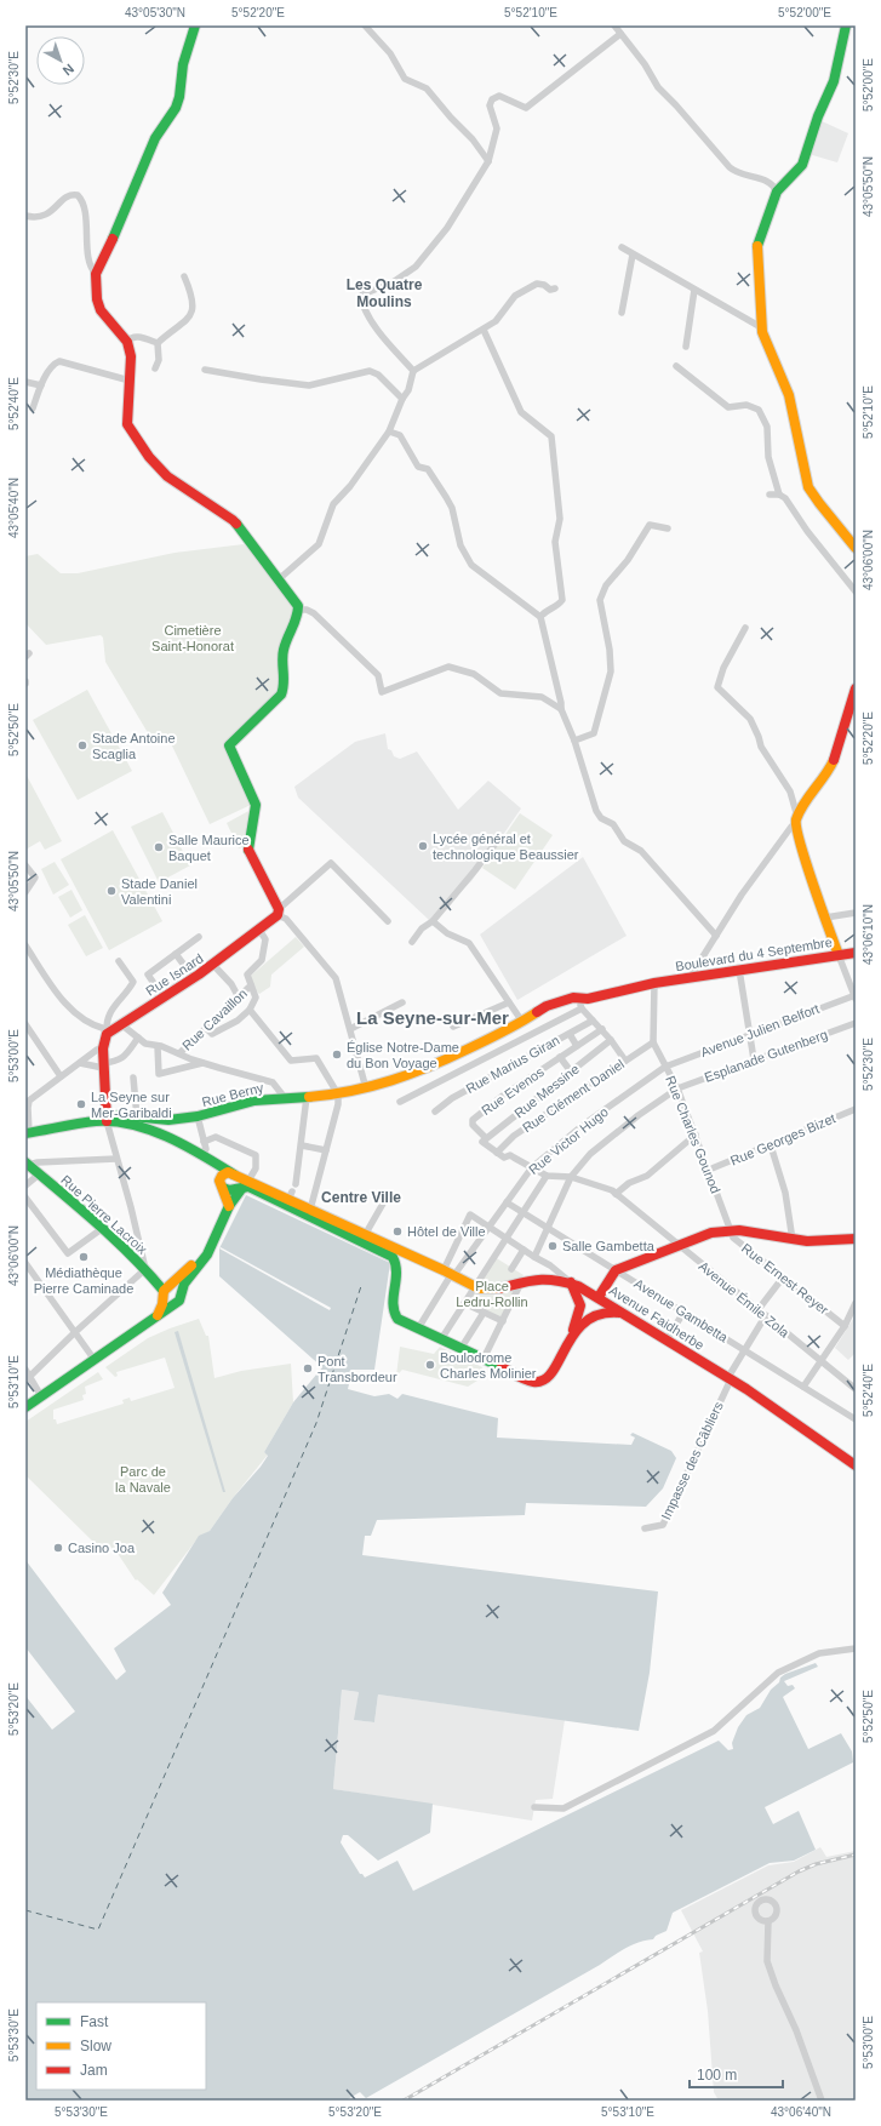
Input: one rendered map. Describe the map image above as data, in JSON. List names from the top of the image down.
{
  "streets": {
    "street": [
      "Boulevard du 4 Septembre",
      "Rue Isnard",
      "Rue Cavaillon",
      "Avenue Julien Belfort",
      "Esplanade Gutenberg",
      "Rue Marius Giran",
      "Rue Evenos",
      "Rue Messine",
      "Rue Berny",
      "Rue Clément Daniel",
      "Rue Charles Gounod",
      "Rue Georges Bizet",
      "Rue Victor Hugo",
      "Rue Pierre Lacroix",
      "Rue Ernest Reyer",
      "Avenue Émile Zola",
      "Avenue Gambetta",
      "Avenue Faidherbe",
      "Impasse des Câbliers"
    ]
  },
  "crossings": [
    ["Boulevard du 4 Septembre", "Rue Berny"],
    ["Boulevard du 4 Septembre", "Rue Charles Gounod"],
    ["Avenue Julien Belfort", "Rue Charles Gounod"],
    ["Avenue Julien Belfort", "Rue Victor Hugo"],
    ["Esplanade Gutenberg", "Rue Charles Gounod"],
    ["Esplanade Gutenberg", "Avenue Émile Zola"],
    ["Esplanade Gutenberg", "Avenue Gambetta"],
    ["Rue Evenos", "Rue Messine"],
    ["Rue Clément Daniel", "Rue Charles Gounod"],
    ["Rue Charles Gounod", "Rue Georges Bizet"],
    ["Rue Charles Gounod", "Rue Victor Hugo"],
    ["Rue Charles Gounod", "Rue Ernest Reyer"],
    ["Rue Victor Hugo", "Avenue Gambetta"],
    ["Avenue Faidherbe", "Impasse des Câbliers"]
  ],
  "districts": ["Les Quatre Moulins", "La Seyne-sur-Mer", "Centre Ville"],
  "parks": ["Cimetière Saint-Honorat", "Place Ledru-Rollin", "Parc de la Navale"],
  "places": [
    "Stade Antoine Scaglia",
    "Lycée général et technologique Beaussier",
    "Salle Maurice Baquet",
    "Stade Daniel Valentini",
    "Église Notre-Dame du Bon Voyage",
    "La Seyne sur Mer-Garibaldi",
    "Hôtel de Ville",
    "Salle Gambetta",
    "Médiathèque Pierre Caminade",
    "Boulodrome Charles Molinier",
    "Pont Transbordeur",
    "Casino Joa"
  ],
  "legend": ["Fast", "Slow", "Jam"],
  "scale_bar": "100 m",
  "north": "bottom right",
  "coordinates": [
    "43°05'30\"N",
    "5°52'20\"E",
    "5°52'10\"E",
    "5°52'00\"E",
    "5°52'30\"E",
    "43°05'50\"N",
    "5°52'40\"E",
    "43°05'40\"N",
    "43°06'00\"N",
    "5°52'50\"E",
    "43°06'10\"N",
    "5°53'00\"E",
    "5°53'10\"E",
    "5°53'20\"E",
    "5°53'30\"E",
    "43°06'40\"N"
  ]
}
